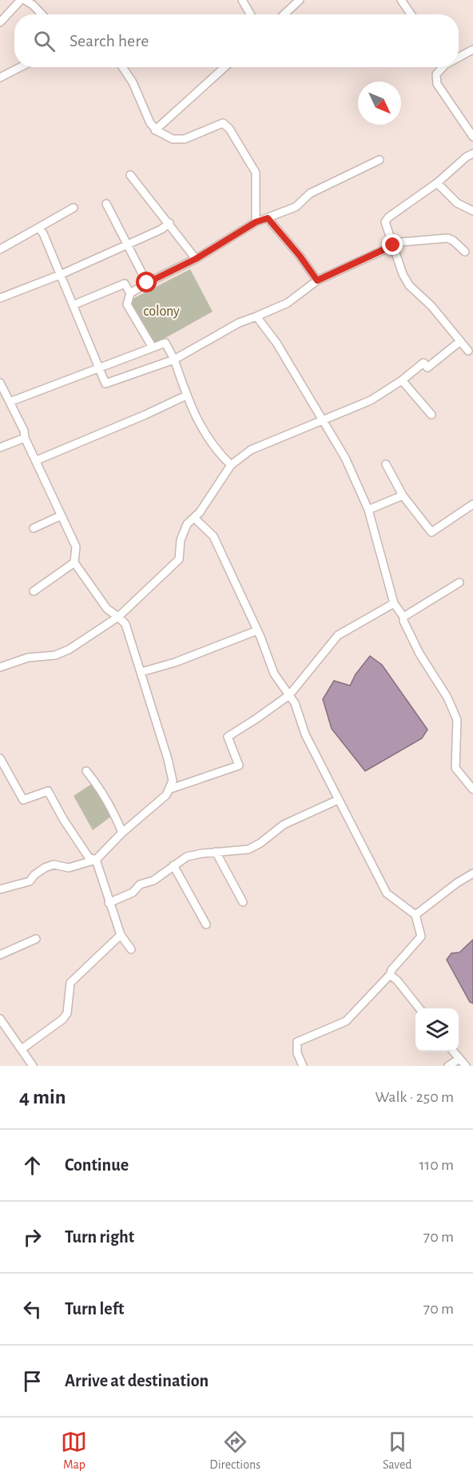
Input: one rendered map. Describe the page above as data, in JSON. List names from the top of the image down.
{
  "parks": ["colony"],
  "north": "bottom right",
  "page": {
    "search": "Search here",
    "heading": ["4 min", "Walk · 250 m"],
    "list": [
      ["Continue", "110 m"],
      ["Turn right", "70 m"],
      ["Turn left", "70 m"],
      "Arrive at destination"
    ],
    "nav": ["Map", "Directions", "Saved"]
  }
}
